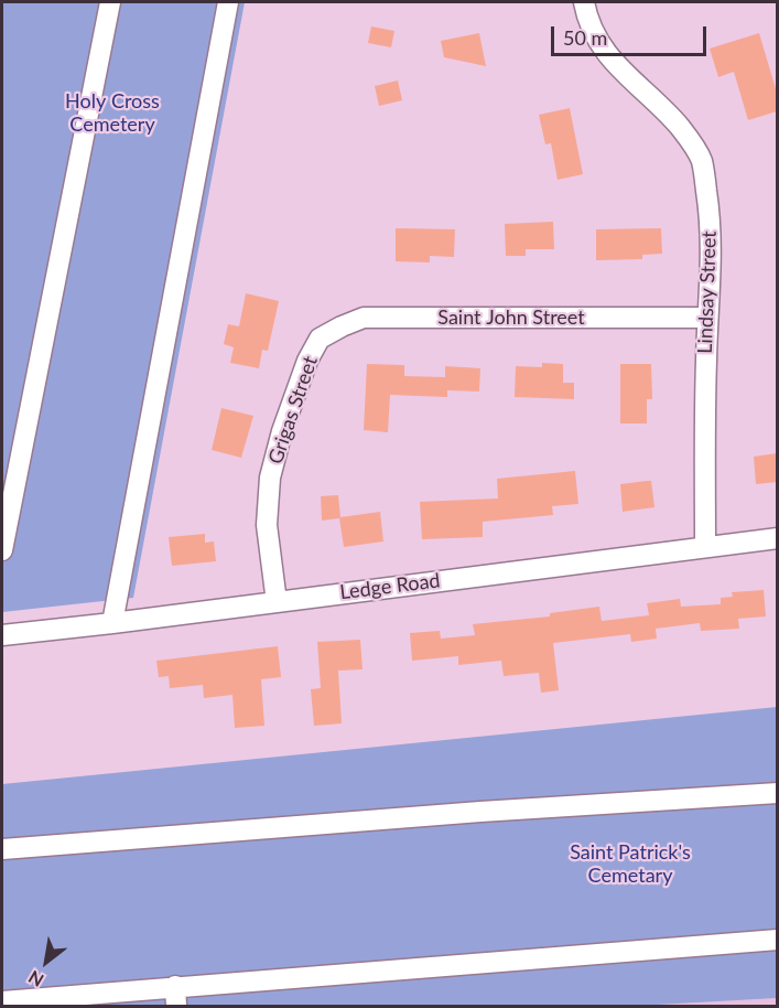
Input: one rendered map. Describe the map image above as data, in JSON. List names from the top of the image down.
{
  "streets": {
    "street": [
      "Lindsay Street",
      "Saint John Street",
      "Grigas Street",
      "Ledge Road"
    ]
  },
  "crossings": [
    ["Lindsay Street", "Saint John Street"],
    ["Lindsay Street", "Ledge Road"],
    ["Saint John Street", "Grigas Street"],
    ["Grigas Street", "Ledge Road"]
  ],
  "parks": ["Holy Cross Cemetery", "Saint Patrick's Cemetary"],
  "scale_bar": "50 m",
  "north": "bottom left"
}
